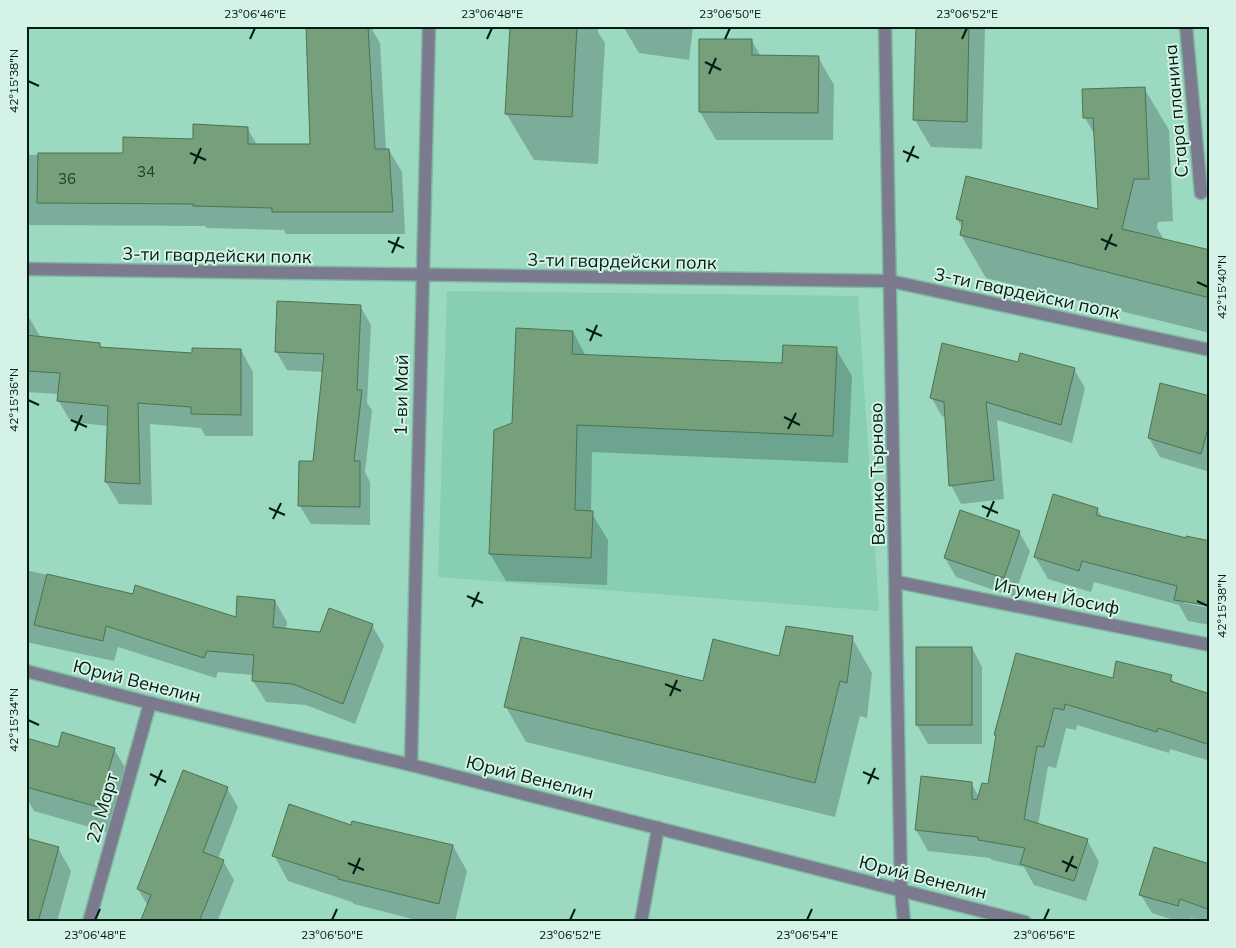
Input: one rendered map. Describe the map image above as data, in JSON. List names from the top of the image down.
{
  "streets": {
    "street": [
      "Стара планина",
      "3-ти гвардейски полк",
      "1-ви Май",
      "Велико Търново",
      "Игумен Йосиф",
      "Юрий Венелин",
      "22 Март"
    ]
  },
  "crossings": [
    ["3-ти гвардейски полк", "1-ви Май"],
    ["3-ти гвардейски полк", "Велико Търново"],
    ["1-ви Май", "Юрий Венелин"],
    ["Велико Търново", "Игумен Йосиф"],
    ["Велико Търново", "Юрий Венелин"],
    ["Юрий Венелин", "22 Март"]
  ],
  "house_numbers": ["34", "36"],
  "coordinates": [
    "23°06'46\"E",
    "23°06'48\"E",
    "23°06'50\"E",
    "23°06'52\"E",
    "42°15'38\"N",
    "42°15'40\"N",
    "42°15'36\"N",
    "42°15'34\"N",
    "23°06'54\"E",
    "23°06'56\"E"
  ]
}
